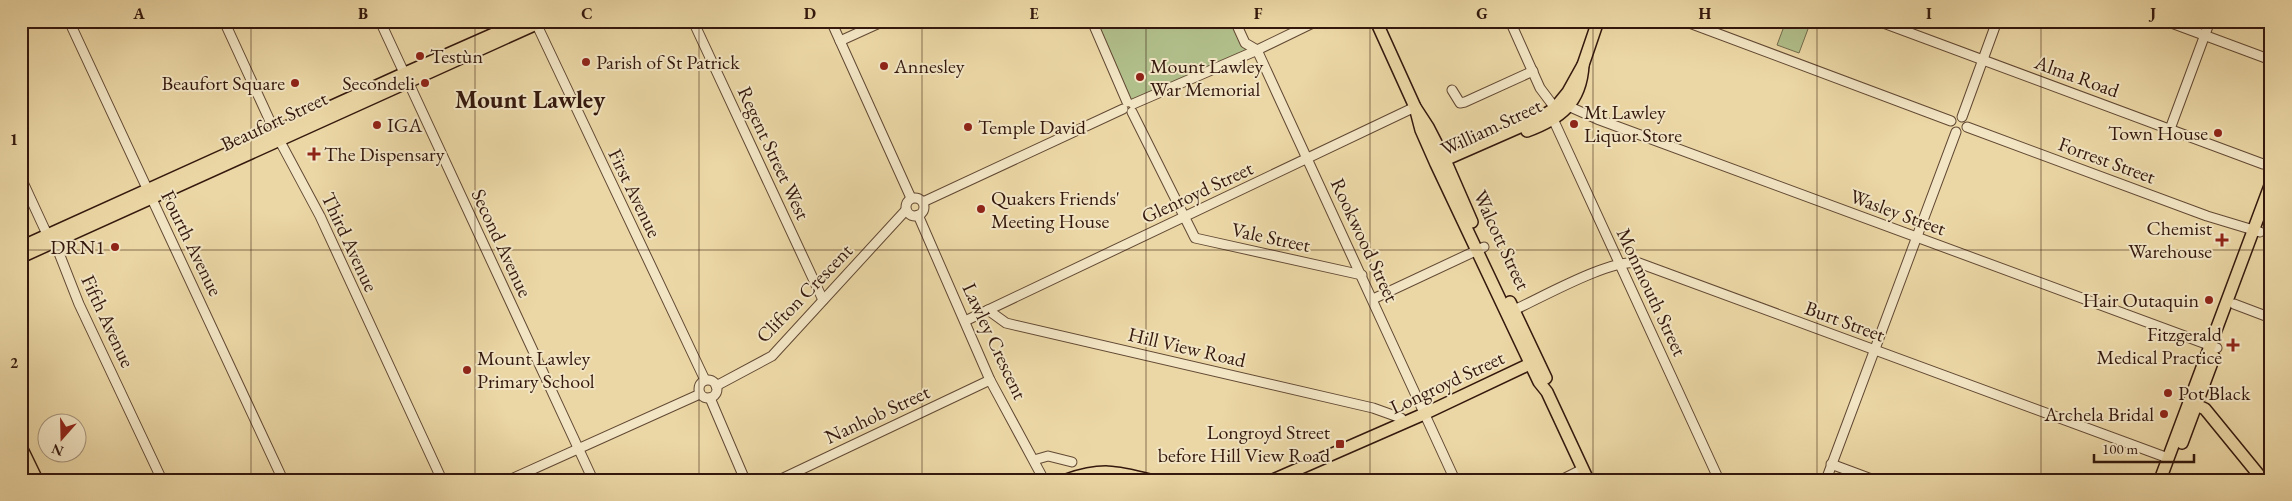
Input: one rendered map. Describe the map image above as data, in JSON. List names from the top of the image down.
{
  "streets": {
    "main road": [
      "Beaufort Street",
      "William Street",
      "Walcott Street",
      "Longroyd Street"
    ],
    "street": [
      "Alma Road",
      "Regent Street West",
      "Forrest Street",
      "Glenroyd Street",
      "First Avenue",
      "Wasley Street",
      "Vale Street",
      "Rookwood Street",
      "Third Avenue",
      "Fourth Avenue",
      "Second Avenue",
      "Monmouth Street",
      "Clifton Crescent",
      "Fifth Avenue",
      "Burt Street",
      "Lawley Crescent",
      "Hill View Road",
      "Nanhob Street"
    ]
  },
  "crossings": [
    ["Beaufort Street", "First Avenue"],
    ["Beaufort Street", "Third Avenue"],
    ["Beaufort Street", "Fourth Avenue"],
    ["Beaufort Street", "Second Avenue"],
    ["Beaufort Street", "Fifth Avenue"],
    ["William Street", "Wasley Street"],
    ["William Street", "Walcott Street"],
    ["William Street", "Monmouth Street"],
    ["Regent Street West", "Clifton Crescent"],
    ["Glenroyd Street", "Vale Street"],
    ["Glenroyd Street", "Rookwood Street"],
    ["Glenroyd Street", "Walcott Street"],
    ["Glenroyd Street", "Lawley Crescent"],
    ["Glenroyd Street", "Hill View Road"],
    ["First Avenue", "Clifton Crescent"],
    ["Vale Street", "Rookwood Street"],
    ["Rookwood Street", "Longroyd Street"],
    ["Walcott Street", "Burt Street"],
    ["Walcott Street", "Longroyd Street"],
    ["Monmouth Street", "Burt Street"],
    ["Clifton Crescent", "Lawley Crescent"],
    ["Lawley Crescent", "Nanhob Street"],
    ["Hill View Road", "Longroyd Street"]
  ],
  "districts": ["Mount Lawley"],
  "places": {
    "other": [
      "Testùn",
      "Parish of St Patrick",
      "Annesley",
      "Mount Lawley War Memorial",
      "Beaufort Square",
      "Secondeli",
      "Mt Lawley Liquor Store",
      "IGA",
      "Temple David",
      "Town House",
      "Quakers Friends' Meeting House",
      "DRN1",
      "Hair Outaquin",
      "Mount Lawley Primary School",
      "Pot Black",
      "Archela Bridal"
    ],
    "health": ["The Dispensary", "Chemist Warehouse", "Fitzgerald Medical Practice"],
    "transit": ["Longroyd Street before Hill View Road"]
  },
  "scale_bar": "100 m",
  "north": "bottom",
  "grid": {
    "columns": [
      "A",
      "B",
      "C",
      "D",
      "E",
      "F",
      "G",
      "H",
      "I",
      "J"
    ],
    "rows": ["1", "2"]
  }
}
